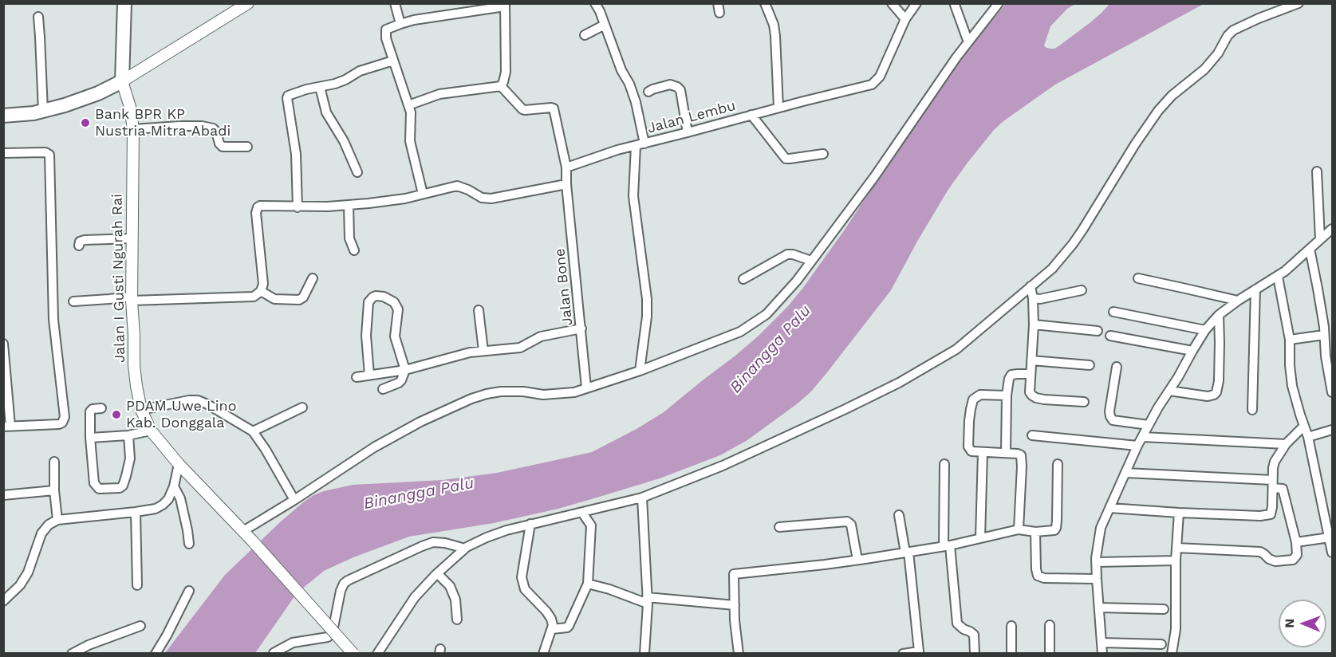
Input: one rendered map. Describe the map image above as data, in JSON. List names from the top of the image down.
{
  "streets": {
    "main road": ["Jalan I Gusti Ngurah Rai"],
    "street": ["Jalan Lembu", "Jalan Bone"]
  },
  "water": ["Binangga Palu"],
  "places": ["Bank BPR KP Nustria Mitra Abadi", "PDAM Uwe Lino Kab. Donggala"],
  "north": "left"
}
